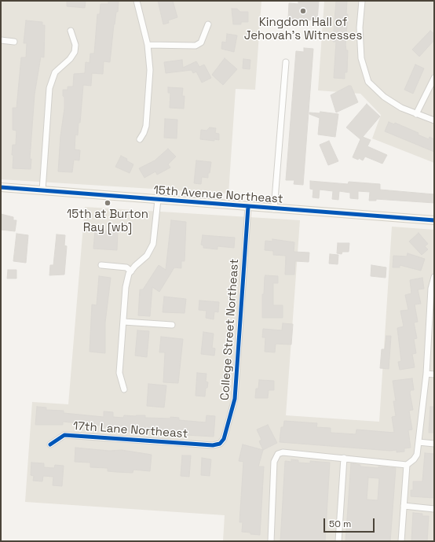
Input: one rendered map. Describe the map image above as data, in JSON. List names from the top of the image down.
{
  "streets": {
    "street": ["15th Avenue Northeast", "College Street Northeast", "17th Lane Northeast"]
  },
  "crossings": [
    ["15th Avenue Northeast", "College Street Northeast"],
    ["College Street Northeast", "17th Lane Northeast"]
  ],
  "places": ["Kingdom Hall of Jehovah's Witnesses", "15th at Burton Ray [wb]"],
  "scale_bar": "50 m"
}
